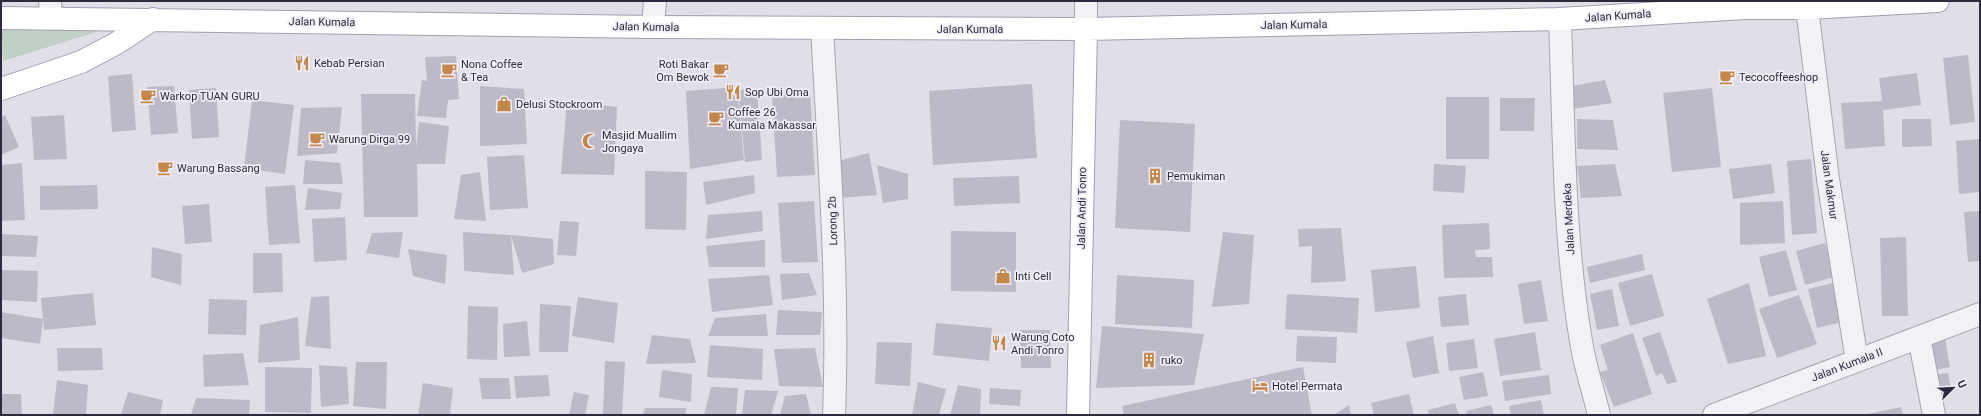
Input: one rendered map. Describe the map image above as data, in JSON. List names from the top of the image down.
{
  "streets": {
    "main road": ["Jalan Kumala", "Jalan Andi Tonro"],
    "street": [
      "Jalan Makmur",
      "Jalan Merdeka",
      "Lorong 2b",
      "Jalan Kumala II"
    ]
  },
  "crossings": [
    ["Jalan Kumala", "Jalan Makmur"],
    ["Jalan Kumala", "Jalan Andi Tonro"],
    ["Jalan Kumala", "Jalan Merdeka"],
    ["Jalan Kumala", "Lorong 2b"],
    ["Jalan Makmur", "Jalan Kumala II"]
  ],
  "places": {
    "restaurant": ["Kebab Persian", "Sop Ubi Oma", "Warung Coto Andi Tonro"],
    "cafe": [
      "Nona Coffee & Tea",
      "Roti Bakar Om Bewok",
      "Tecocoffeeshop",
      "Warkop TUAN GURU",
      "Coffee 26 Kumala Makassar",
      "Warung Dirga 99",
      "Warung Bassang"
    ],
    "shop": ["Delusi Stockroom", "Inti Cell"],
    "mosque": ["Masjid Muallim Jongaya"],
    "building": ["Pemukiman", "ruko"],
    "hotel": ["Hotel Permata"]
  },
  "north": "top right"
}
